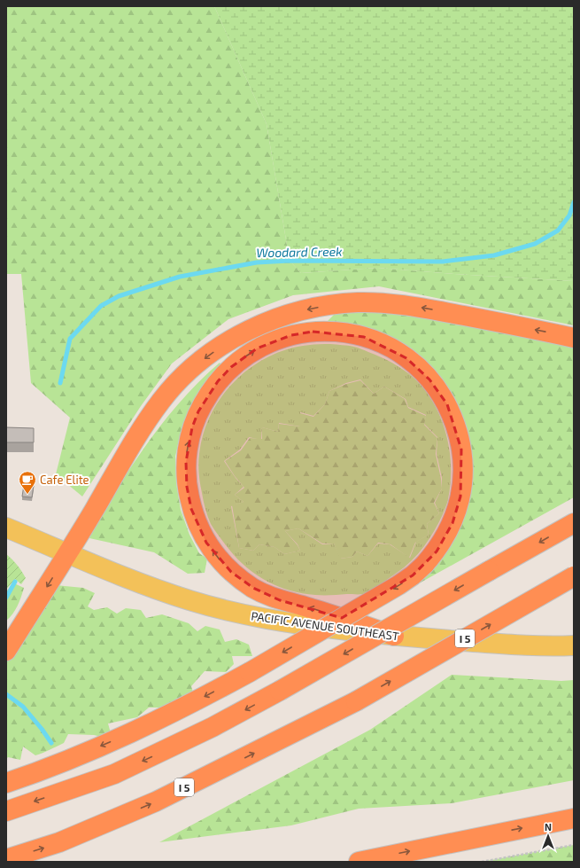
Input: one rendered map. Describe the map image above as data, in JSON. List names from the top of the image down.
{
  "streets": {
    "highway": ["I 5"],
    "main road": ["PACIFIC AVENUE SOUTHEAST"]
  },
  "water": ["Woodard Creek"],
  "places": {
    "cafe": ["Cafe Elite"]
  },
  "north": "top"
}
